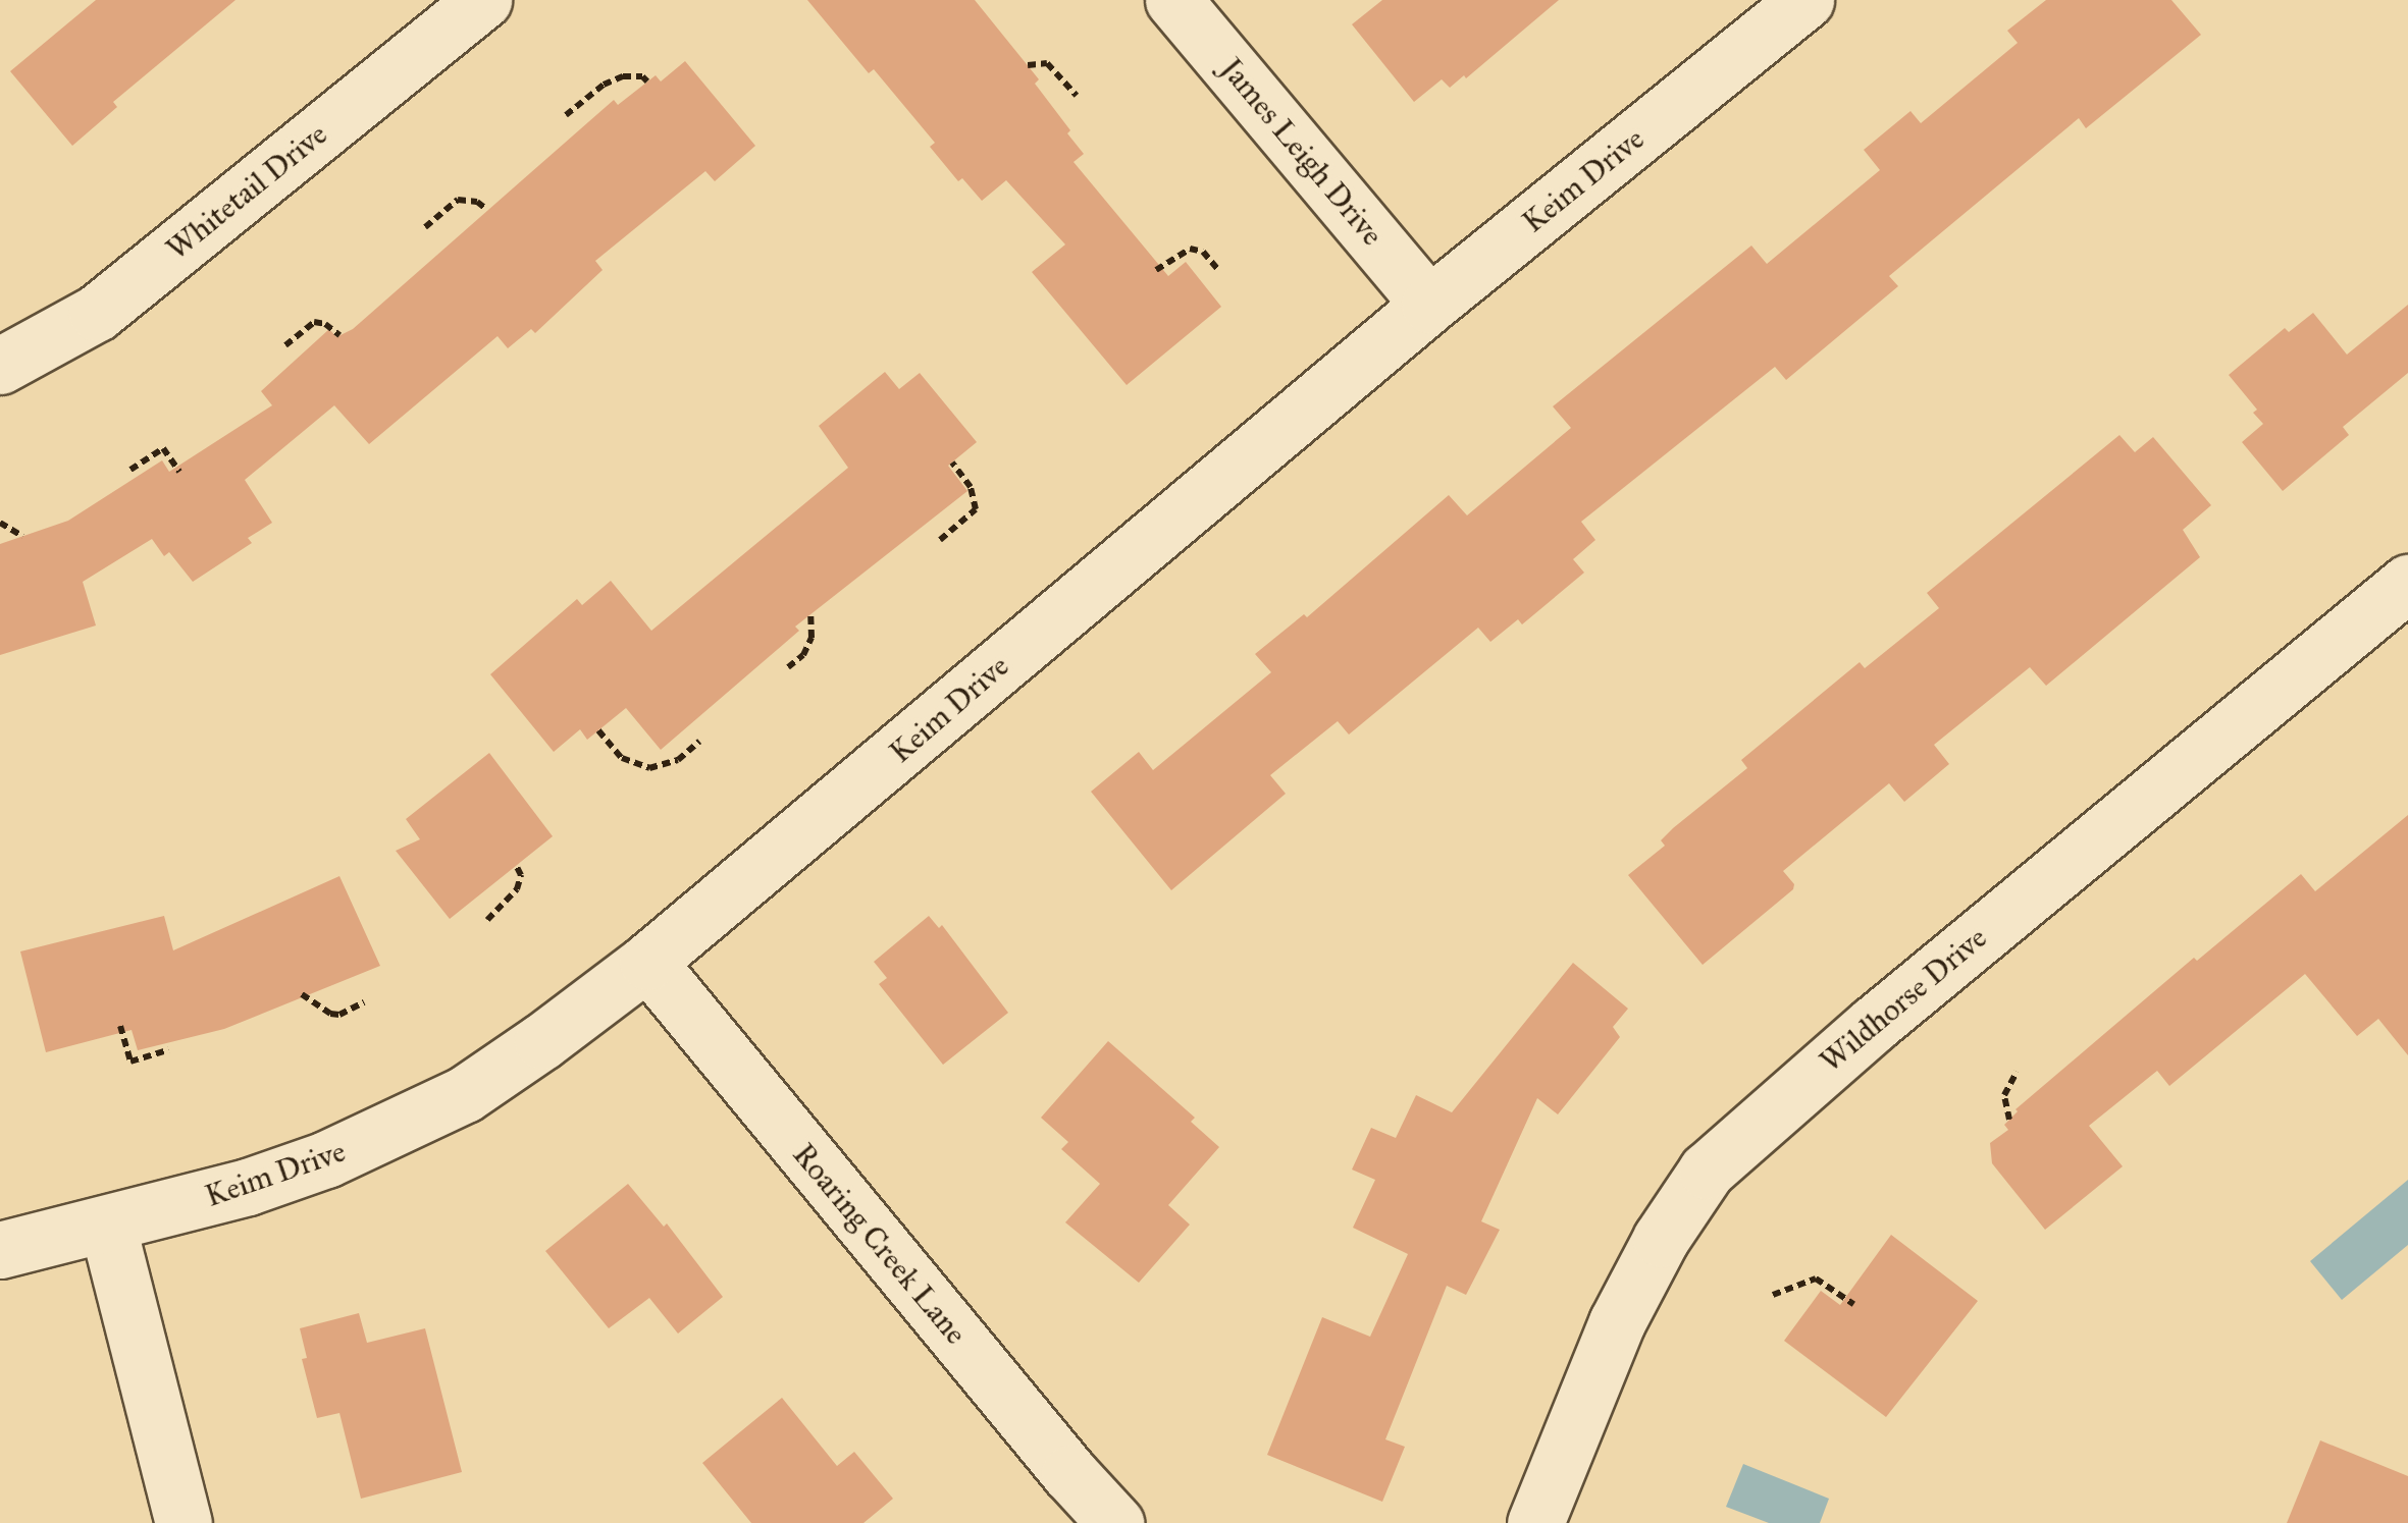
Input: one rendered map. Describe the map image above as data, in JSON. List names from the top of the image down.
{
  "streets": {
    "street": [
      "James Leigh Drive",
      "Keim Drive",
      "Whitetail Drive",
      "Wildhorse Drive",
      "Roaring Creek Lane"
    ]
  },
  "crossings": [
    ["James Leigh Drive", "Keim Drive"],
    ["Keim Drive", "Roaring Creek Lane"]
  ]
}
